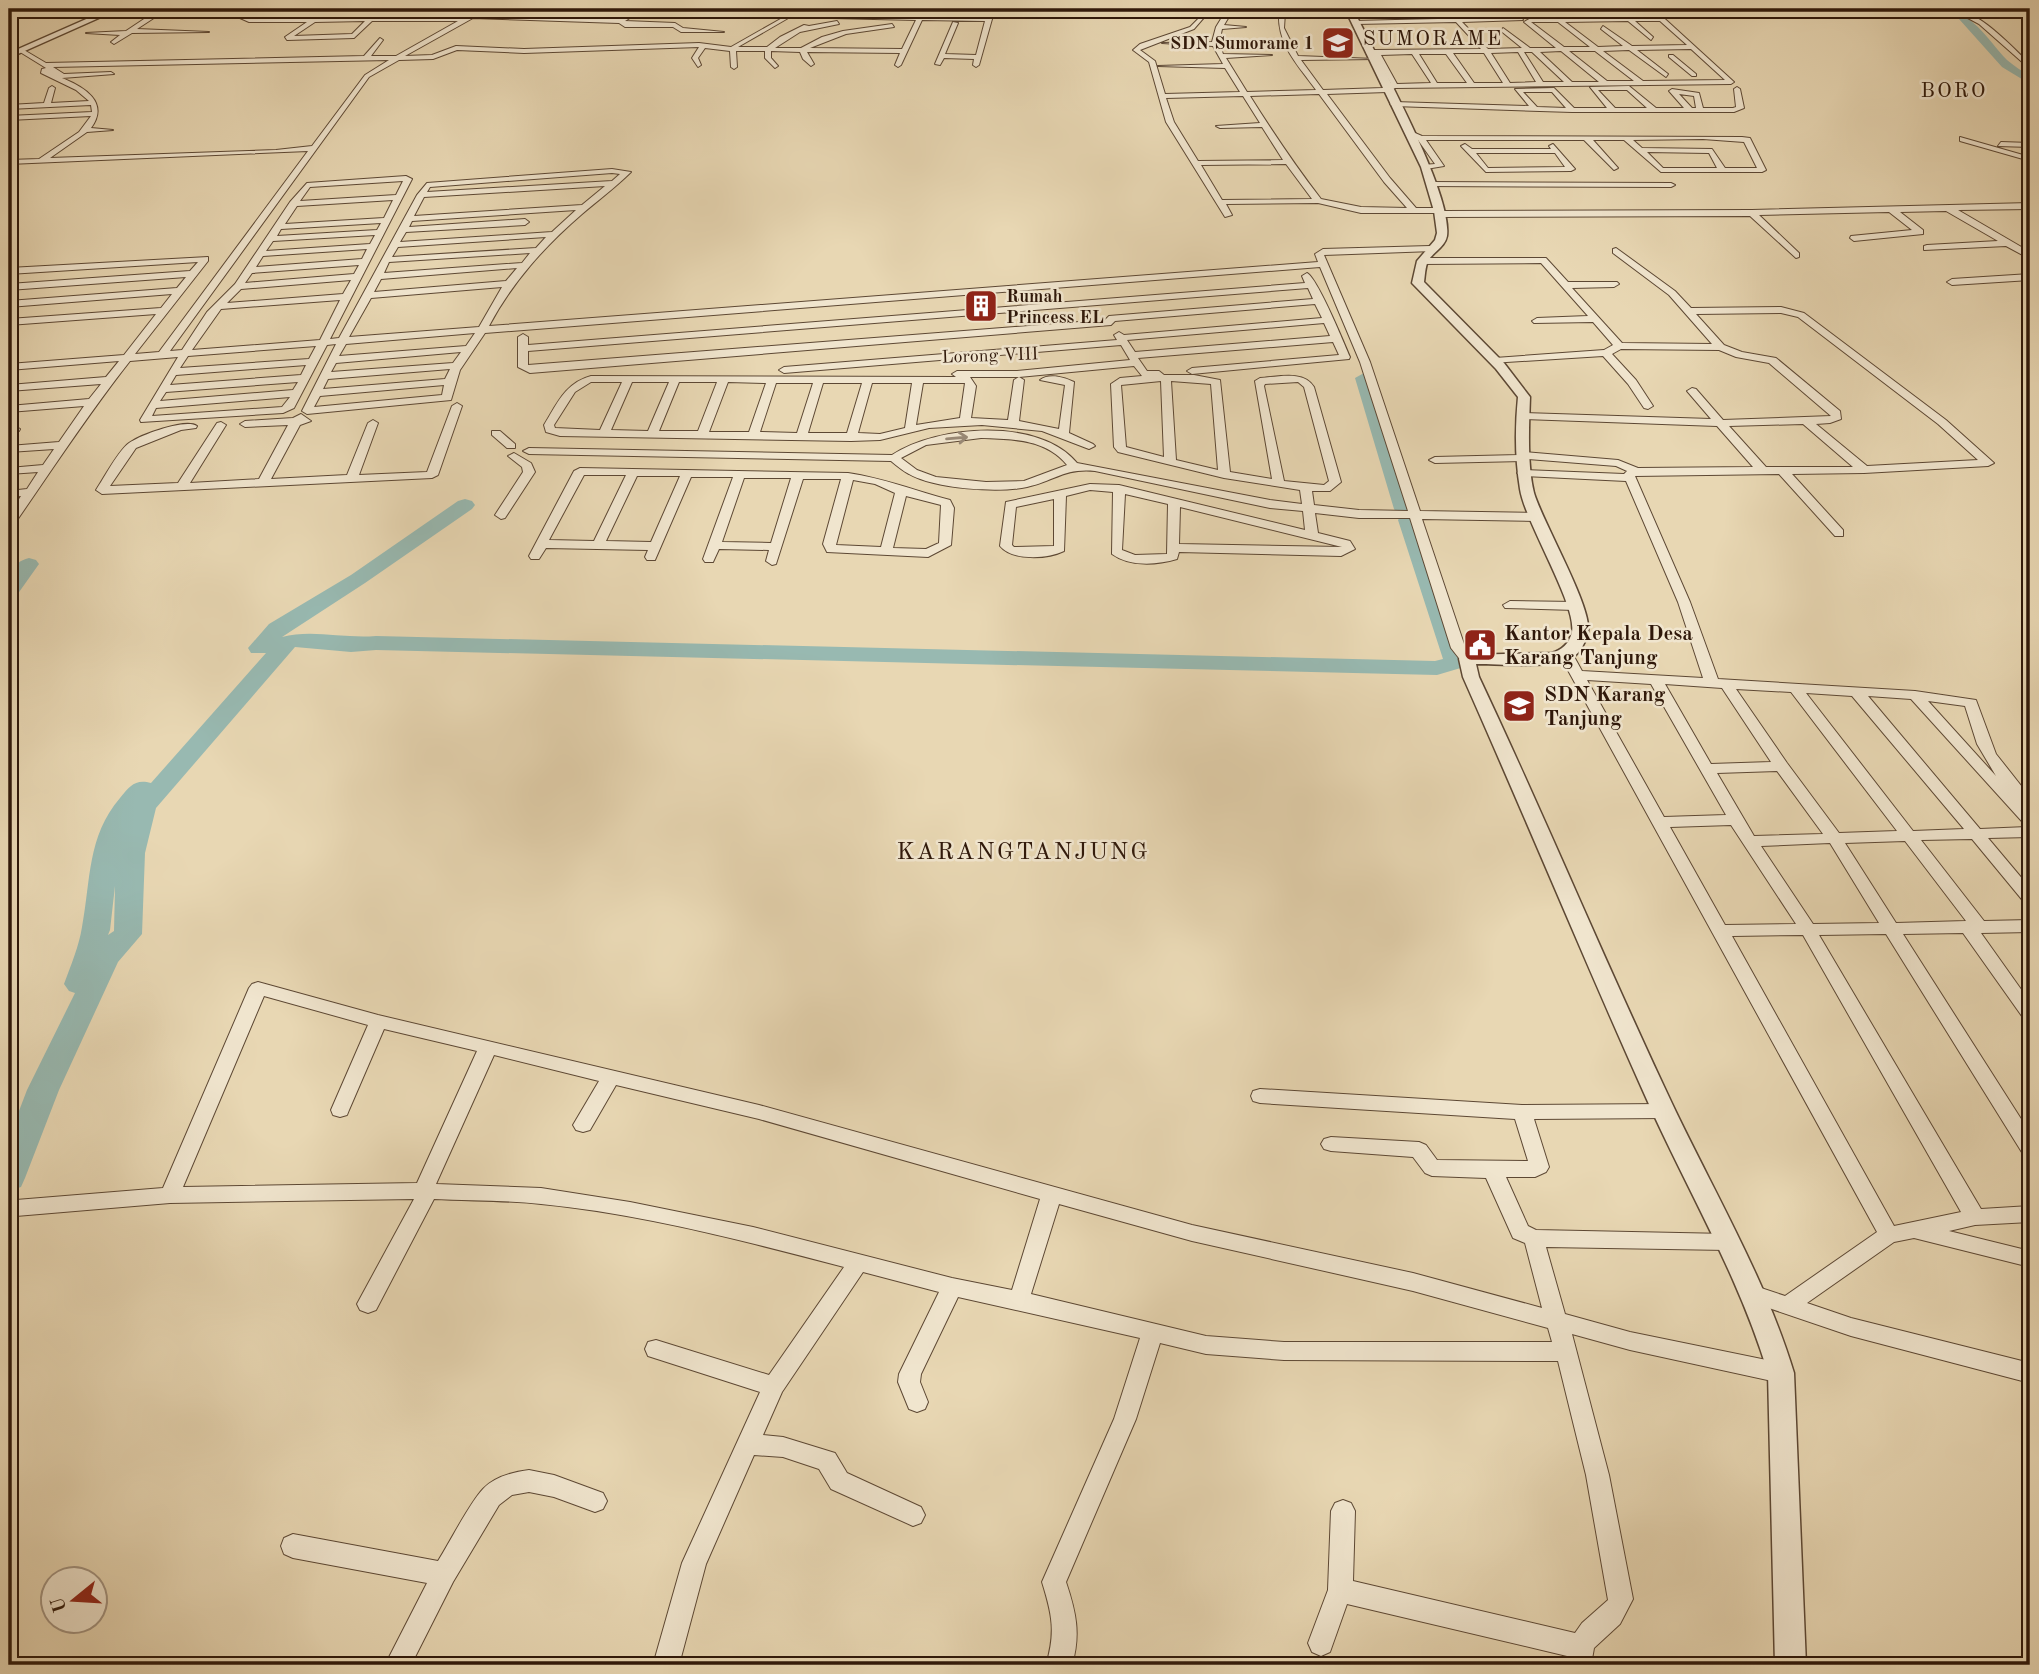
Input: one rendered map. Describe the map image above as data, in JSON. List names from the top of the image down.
{
  "streets": {
    "street": ["Lorong VIII"]
  },
  "districts": ["SUMORAME", "BORO", "KARANGTANJUNG"],
  "places": {
    "school or university": ["SDN Sumorame 1", "SDN Karang Tanjung"],
    "building": ["Rumah Princess EL"],
    "public building": ["Kantor Kepala Desa Karang Tanjung"]
  },
  "north": "left"
}
